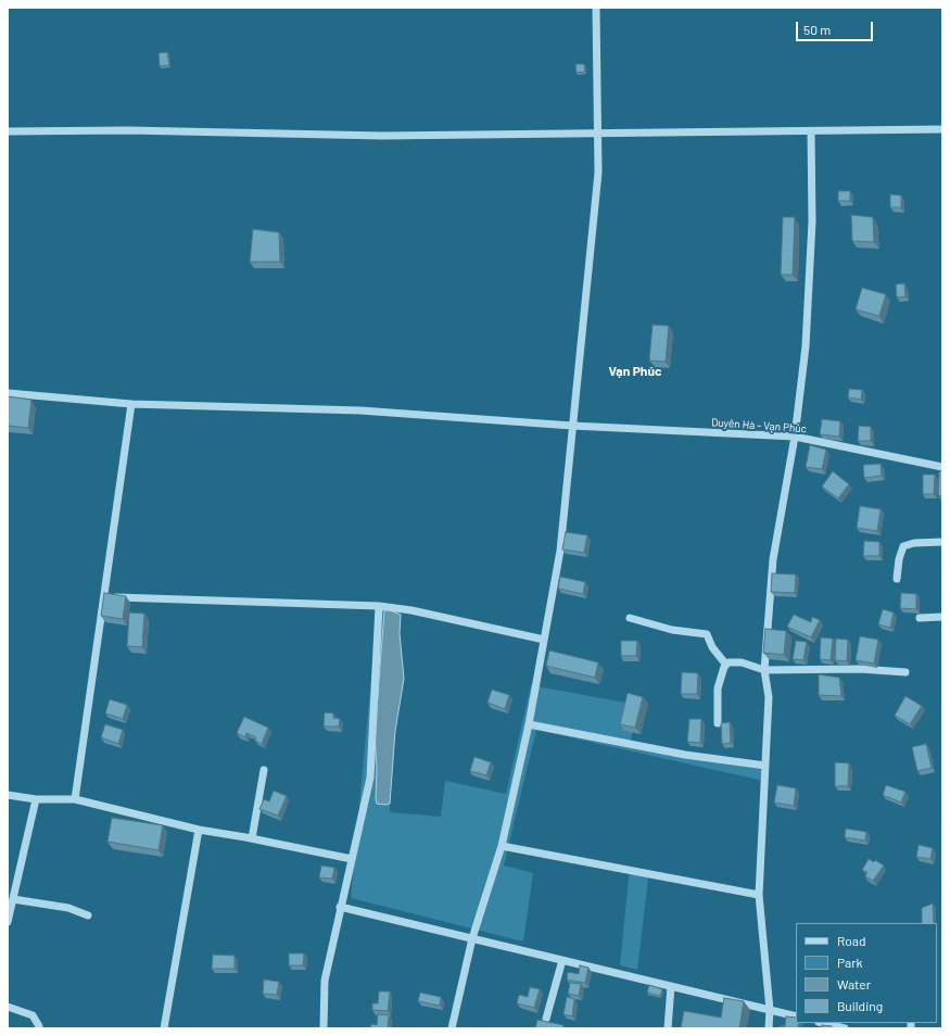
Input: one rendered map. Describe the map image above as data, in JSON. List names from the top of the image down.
{
  "streets": {
    "street": ["Duyên Hà - Vạn Phúc"]
  },
  "districts": ["Vạn Phúc"],
  "legend": [
    "Road",
    "Park",
    "Water",
    "Building"
  ],
  "scale_bar": "50 m"
}
